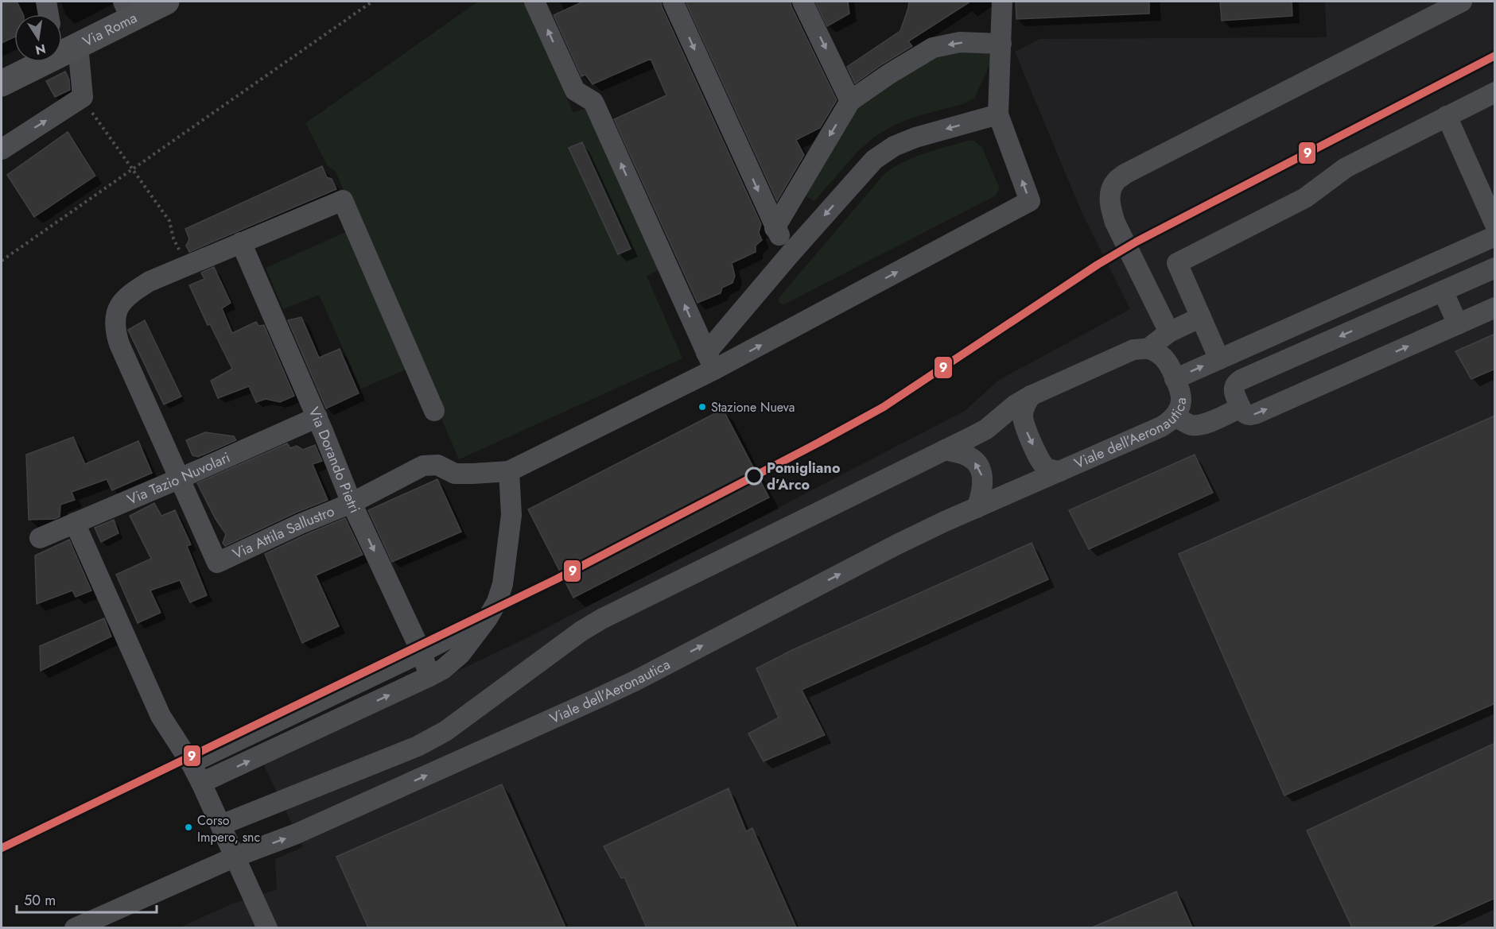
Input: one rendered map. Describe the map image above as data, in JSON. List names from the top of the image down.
{
  "streets": {
    "main road": ["Via Roma"],
    "street": [
      "Viale dell’Aeronautica",
      "Via Dorando Pietri",
      "Via Tazio Nuvolari",
      "Via Attila Sallustro"
    ]
  },
  "crossings": [
    ["Via Dorando Pietri", "Via Tazio Nuvolari"],
    ["Via Dorando Pietri", "Via Attila Sallustro"],
    ["Via Tazio Nuvolari", "Via Attila Sallustro"]
  ],
  "places": ["Stazione Nueva", "Pomigliano d’Arco", "Corso Impero, snc"],
  "lines": ["transit line 9"],
  "scale_bar": "50 m",
  "north": "bottom"
}
